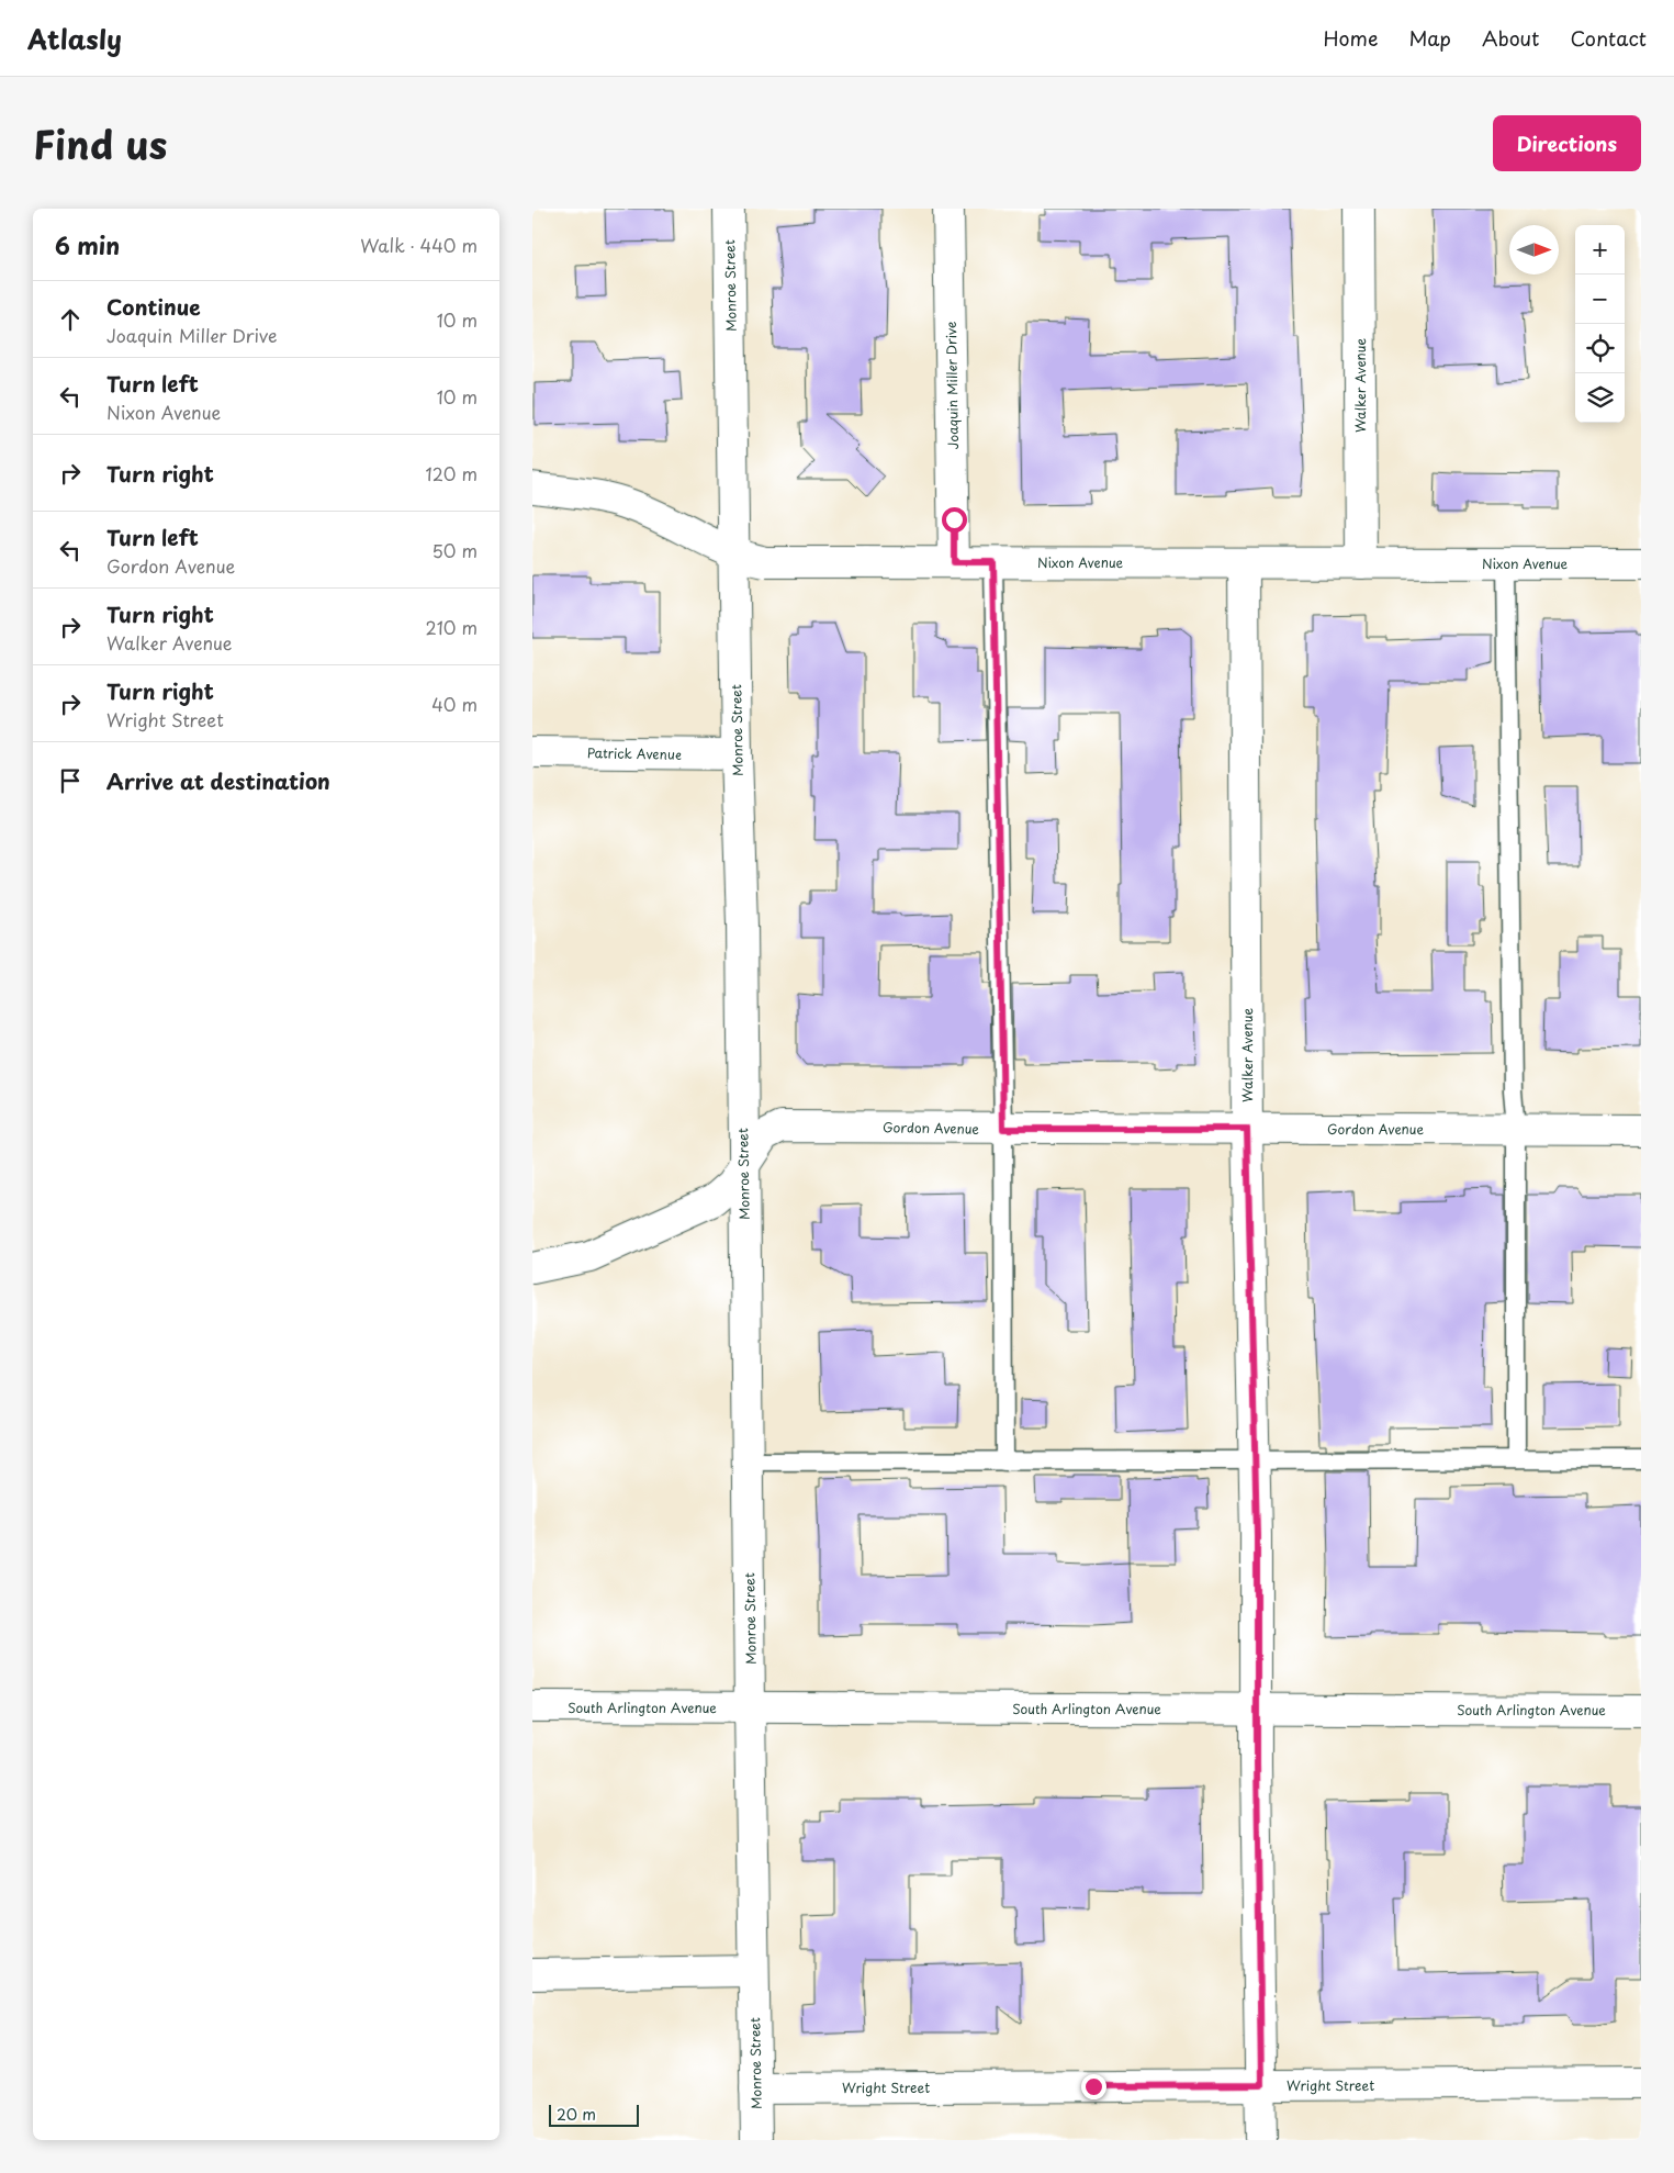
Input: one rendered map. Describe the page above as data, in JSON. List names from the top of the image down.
{
  "streets": {
    "street": [
      "Monroe Street",
      "Joaquin Miller Drive",
      "Walker Avenue",
      "Nixon Avenue",
      "Patrick Avenue",
      "Gordon Avenue",
      "South Arlington Avenue",
      "Wright Street"
    ]
  },
  "crossings": [
    ["Monroe Street", "Nixon Avenue"],
    ["Monroe Street", "Patrick Avenue"],
    ["Monroe Street", "Gordon Avenue"],
    ["Monroe Street", "South Arlington Avenue"],
    ["Monroe Street", "Wright Street"],
    ["Joaquin Miller Drive", "Nixon Avenue"],
    ["Walker Avenue", "Nixon Avenue"],
    ["Walker Avenue", "Gordon Avenue"],
    ["Walker Avenue", "South Arlington Avenue"],
    ["Walker Avenue", "Wright Street"]
  ],
  "scale_bar": "20 m",
  "north": "right",
  "page": {
    "header": "Atlasly",
    "nav": [
      "Home",
      "Map",
      "About",
      "Contact"
    ],
    "title": "Find us",
    "buttons": "Directions",
    "heading": ["6 min", "Walk · 440 m"],
    "map_buttons": ["+", "−"],
    "list": [
      ["Continue", "Joaquin Miller Drive", "10 m"],
      ["Turn left", "Nixon Avenue", "10 m"],
      ["Turn right", "120 m"],
      ["Turn left", "Gordon Avenue", "50 m"],
      ["Turn right", "Walker Avenue", "210 m"],
      ["Turn right", "Wright Street", "40 m"],
      "Arrive at destination"
    ],
    "scale": "20 m"
  }
}
